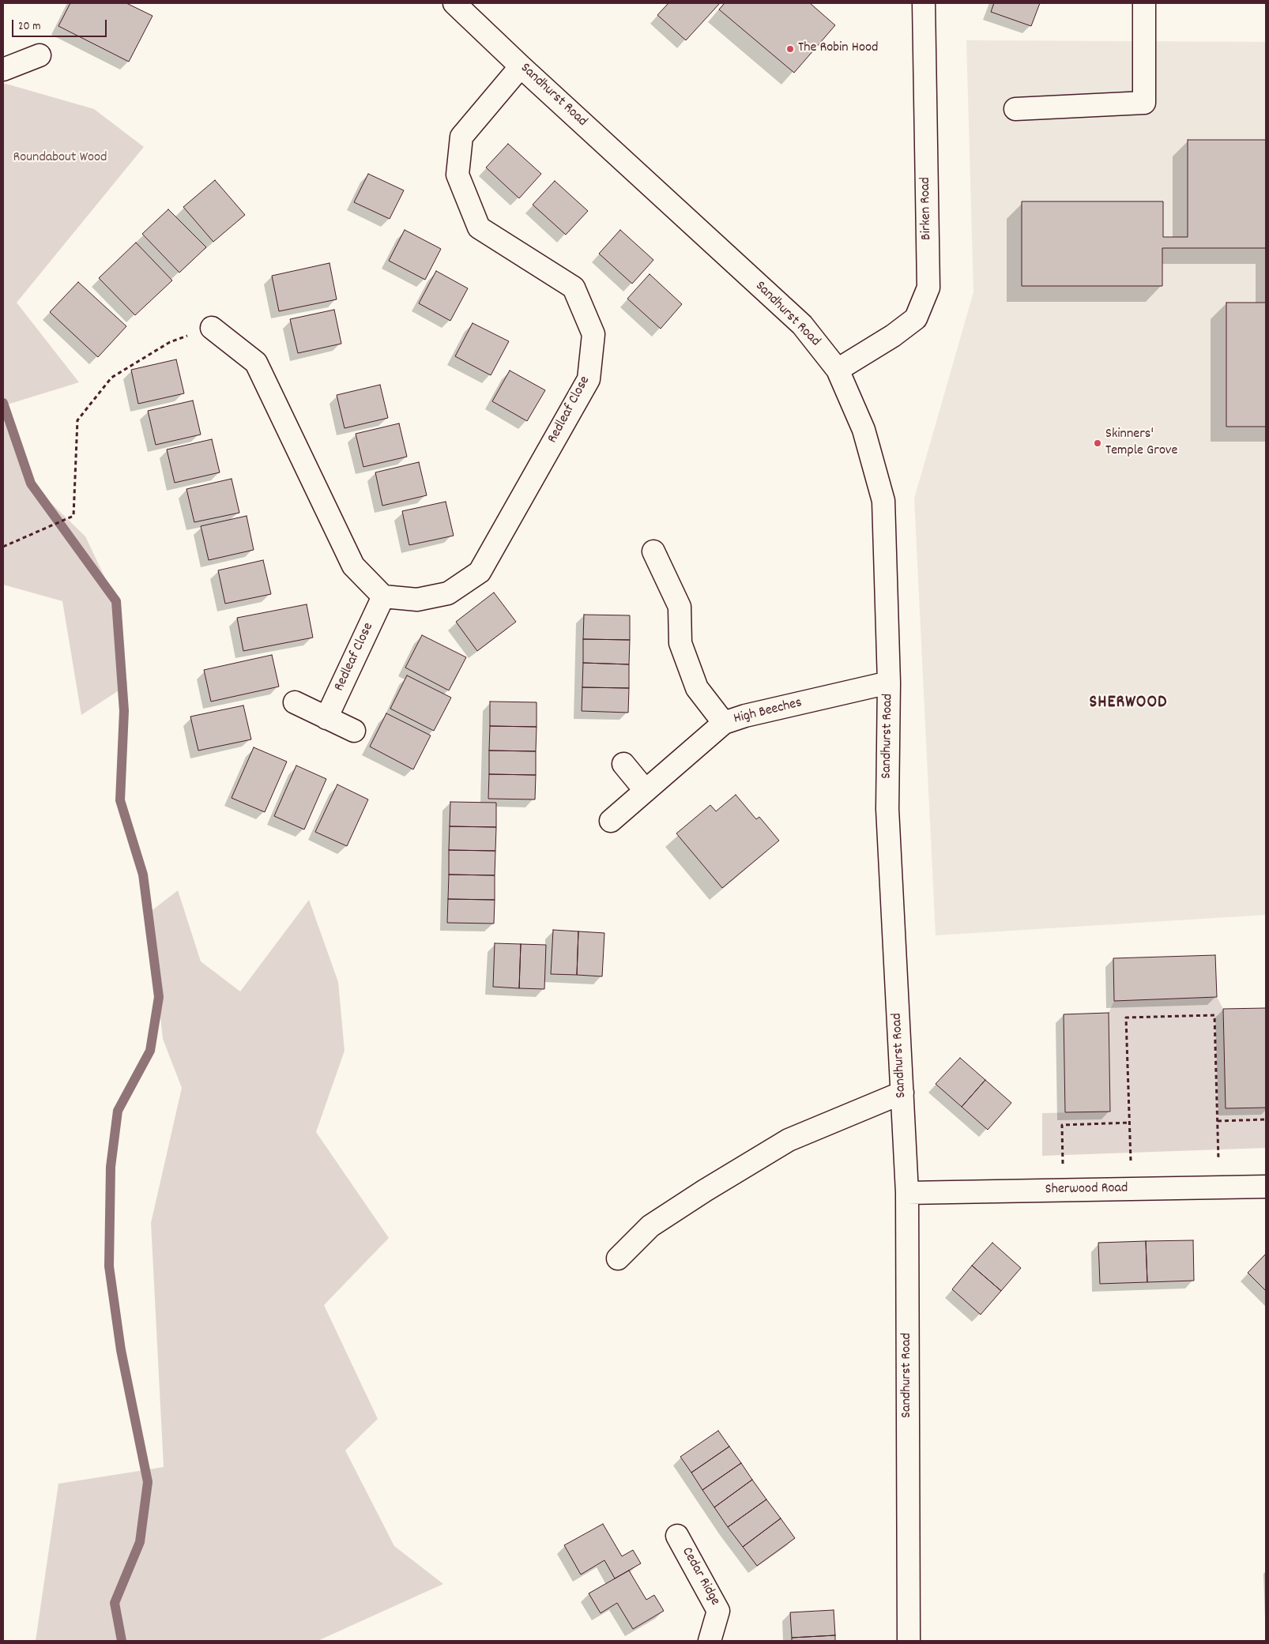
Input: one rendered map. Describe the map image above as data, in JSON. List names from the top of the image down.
{
  "streets": {
    "street": [
      "Sandhurst Road",
      "Birken Road",
      "Redleaf Close",
      "High Beeches",
      "Sherwood Road",
      "Cedar Ridge"
    ]
  },
  "crossings": [
    ["Sandhurst Road", "Birken Road"],
    ["Sandhurst Road", "Redleaf Close"],
    ["Sandhurst Road", "High Beeches"],
    ["Sandhurst Road", "Sherwood Road"]
  ],
  "districts": ["SHERWOOD"],
  "parks": ["Roundabout Wood"],
  "places": ["The Robin Hood", "Skinners' Temple Grove"],
  "scale_bar": "20 m"
}
